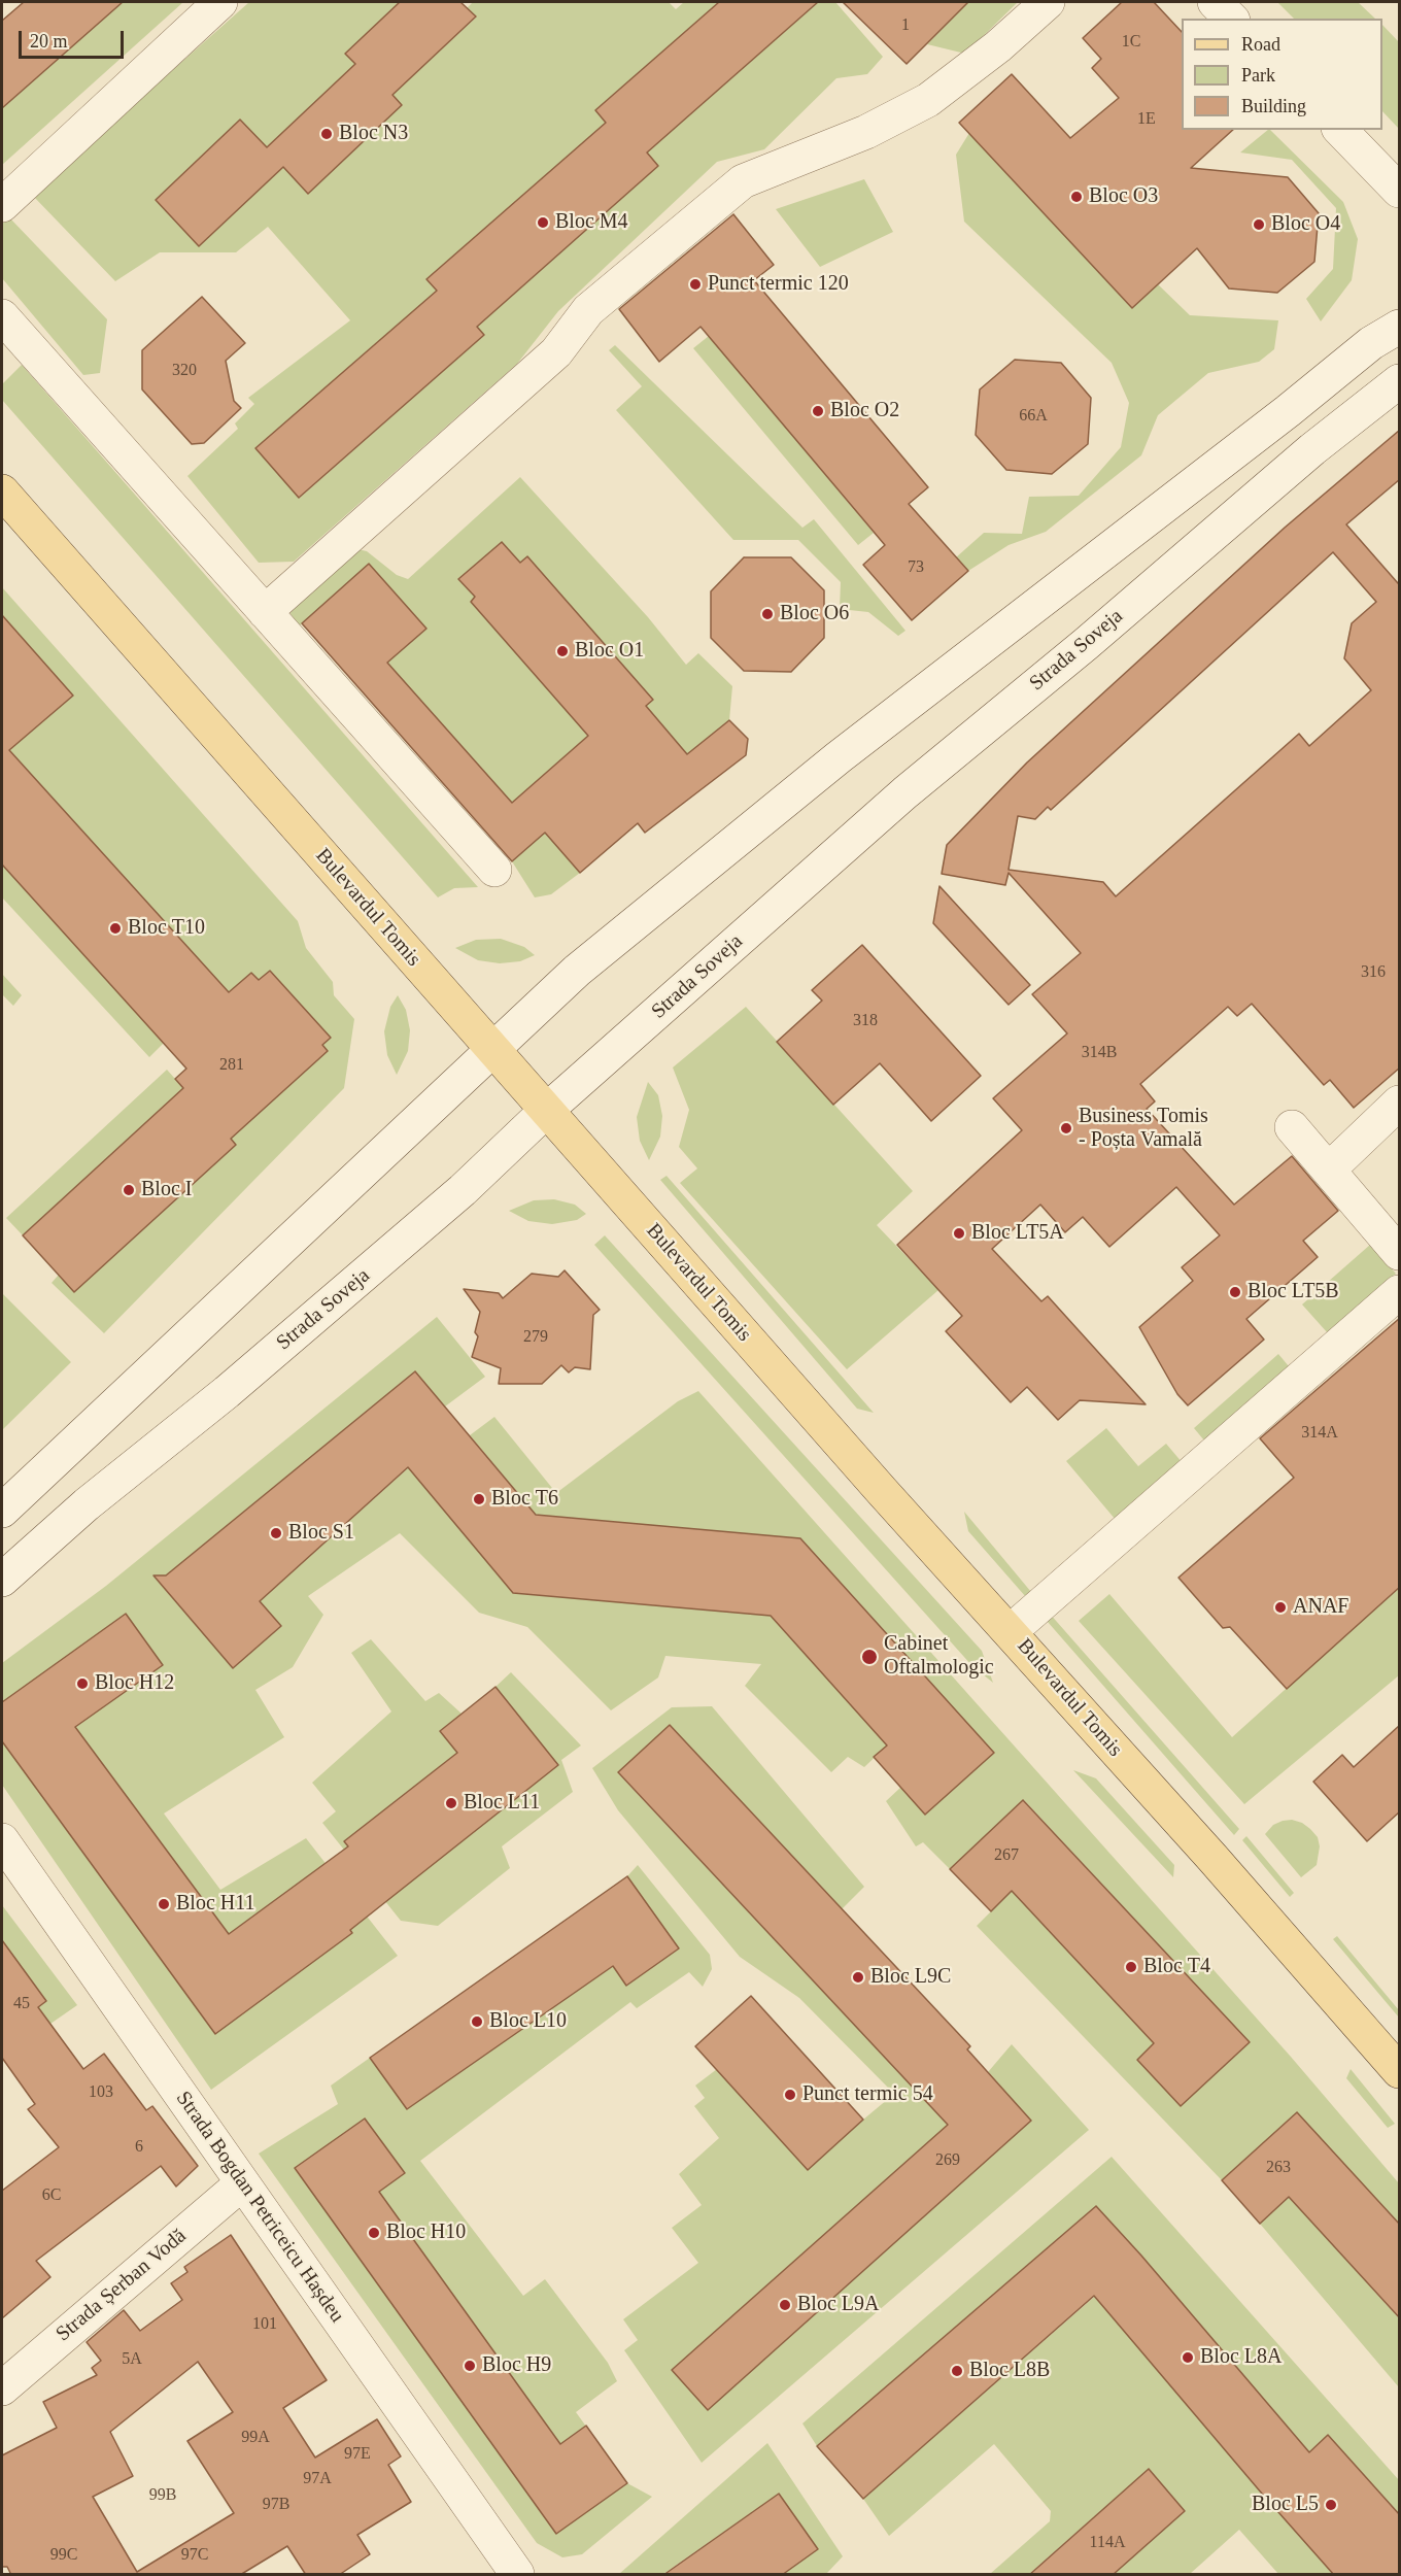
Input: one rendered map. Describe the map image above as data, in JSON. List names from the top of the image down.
{
  "streets": {
    "main road": ["Bulevardul Tomis"],
    "street": ["Strada Soveja", "Strada Bogdan Petriceicu Hașdeu", "Strada Șerban Vodă"]
  },
  "crossings": [
    ["Strada Soveja", "Bulevardul Tomis"],
    ["Strada Bogdan Petriceicu Hașdeu", "Strada Șerban Vodă"]
  ],
  "places": [
    "Bloc N3",
    "Bloc O3",
    "Bloc M4",
    "Bloc O4",
    "Punct termic 120",
    "Bloc O2",
    "Bloc O6",
    "Bloc O1",
    "Bloc T10",
    "Business Tomis - Poșta Vamală",
    "Bloc I",
    "Bloc LT5A",
    "Bloc LT5B",
    "Bloc T6",
    "Bloc S1",
    "ANAF",
    "Cabinet Oftalmologic",
    "Bloc H12",
    "Bloc L11",
    "Bloc H11",
    "Bloc T4",
    "Bloc L9C",
    "Bloc L10",
    "Punct termic 54",
    "Bloc H10",
    "Bloc L9A",
    "Bloc L8A",
    "Bloc H9",
    "Bloc L8B",
    "Bloc L5"
  ],
  "house_numbers": [
    "1",
    "1C",
    "1E",
    "320",
    "66A",
    "73",
    "316",
    "318",
    "314B",
    "281",
    "279",
    "314A",
    "267",
    "45",
    "103",
    "6",
    "269",
    "263",
    "6C",
    "101",
    "5A",
    "99A",
    "97E",
    "97A",
    "99B",
    "97B",
    "114A",
    "99C",
    "97C"
  ],
  "legend": ["Road", "Park", "Building"],
  "scale_bar": "20 m"
}
